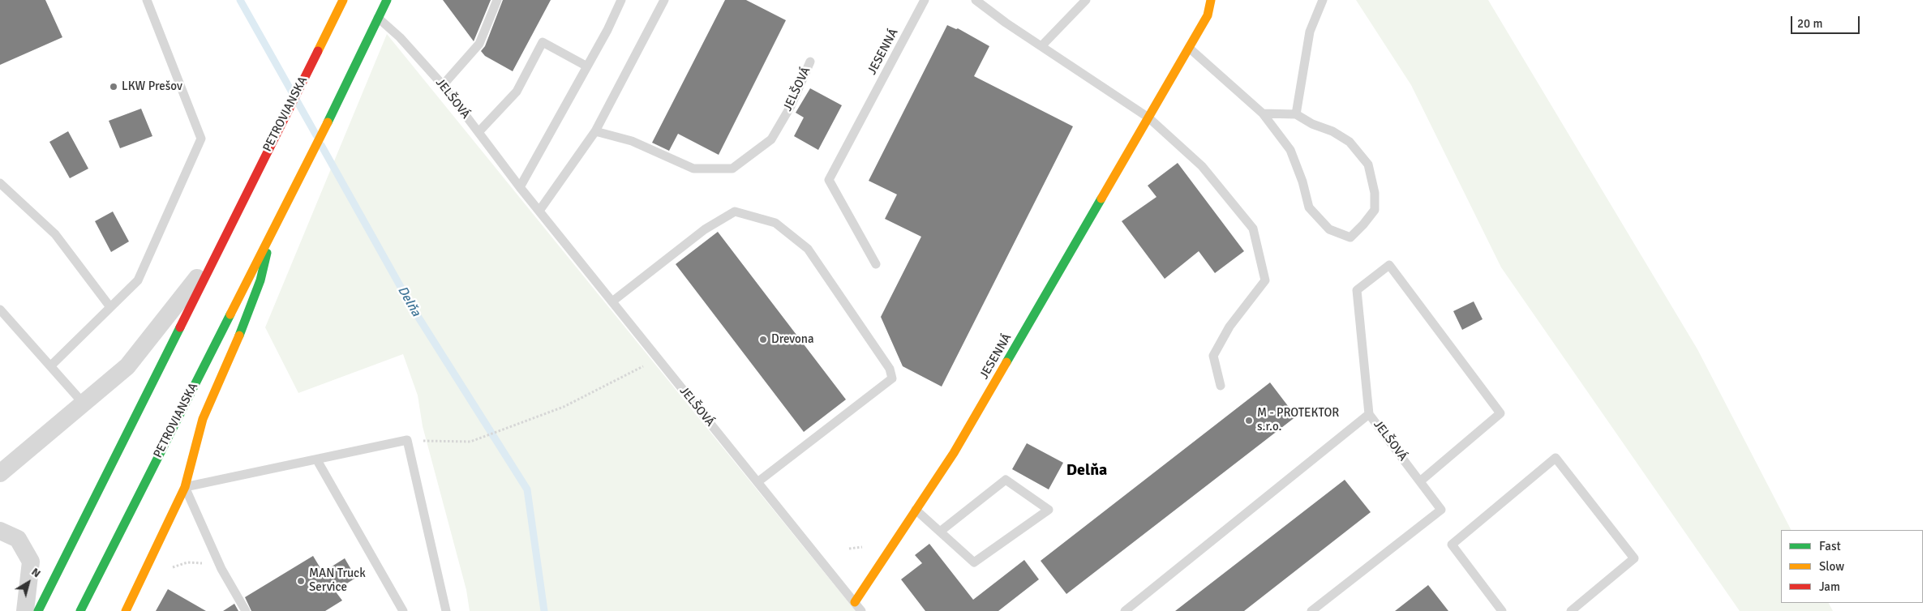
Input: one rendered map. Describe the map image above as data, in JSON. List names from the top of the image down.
{
  "streets": {
    "main road": ["JESENNÁ", "PETROVIANSKA"],
    "lane": ["JELŠOVÁ"]
  },
  "crossings": [
    ["JESENNÁ", "JELŠOVÁ"],
    ["JELŠOVÁ", "PETROVIANSKA"]
  ],
  "districts": ["Delňa"],
  "water": ["Delňa"],
  "places": [
    "LKW Prešov",
    "Drevona",
    "M - PROTEKTOR s.r.o.",
    "MAN Truck Service"
  ],
  "legend": ["Fast", "Slow", "Jam"],
  "scale_bar": "20 m",
  "north": "top right"
}
